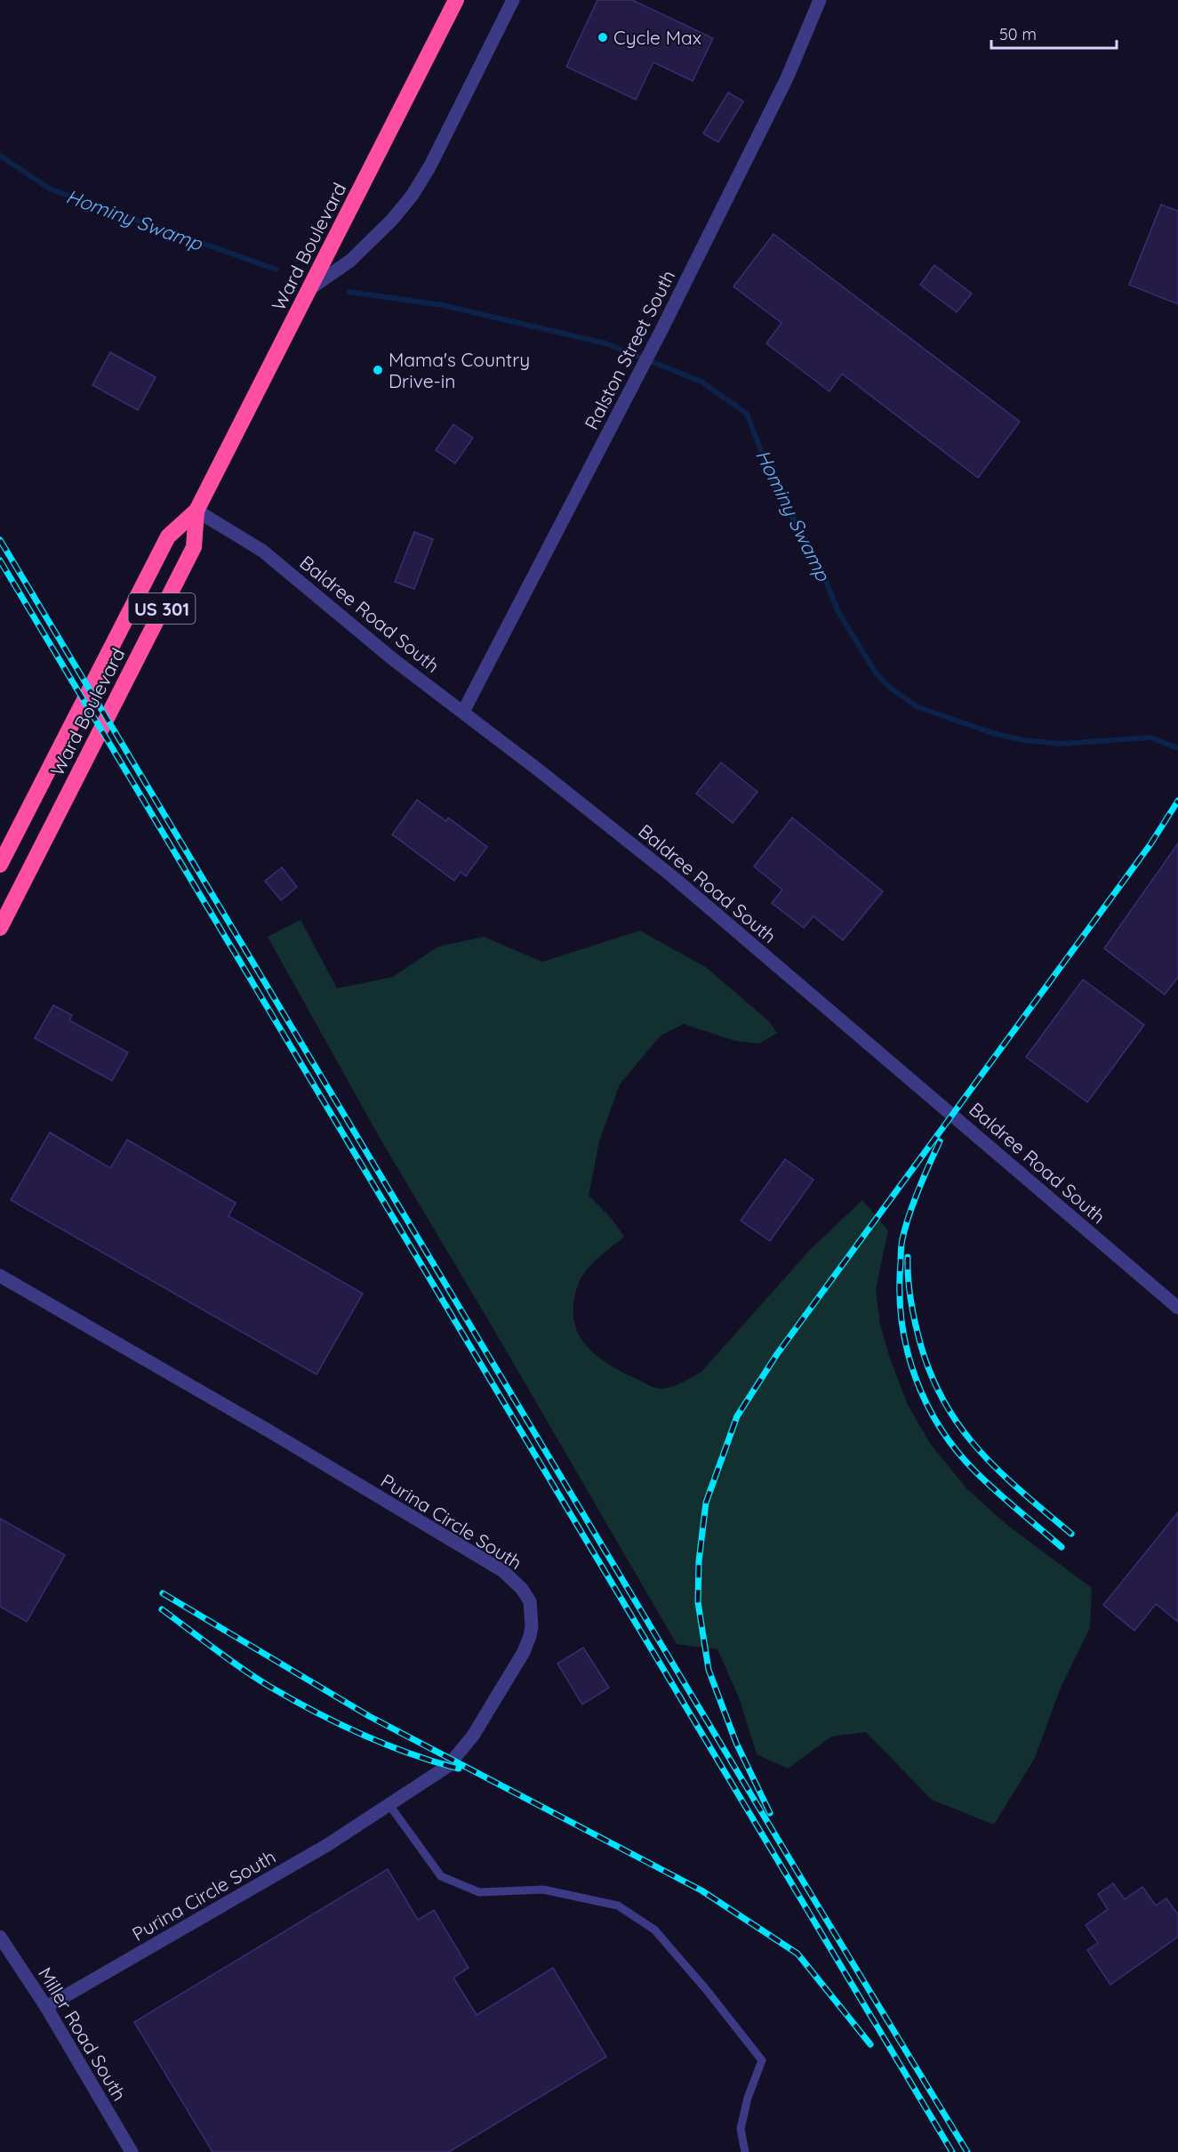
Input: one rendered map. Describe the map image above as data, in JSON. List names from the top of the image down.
{
  "streets": {
    "highway": ["Ward Boulevard", "US 301"],
    "street": [
      "Ralston Street South",
      "Baldree Road South",
      "Purina Circle South",
      "Miller Road South"
    ]
  },
  "crossings": [
    ["Ward Boulevard", "Baldree Road South"],
    ["Ralston Street South", "Baldree Road South"],
    ["Purina Circle South", "Miller Road South"]
  ],
  "water": ["Hominy Swamp"],
  "places": ["Cycle Max", "Mama's Country Drive-in"],
  "scale_bar": "50 m"
}
